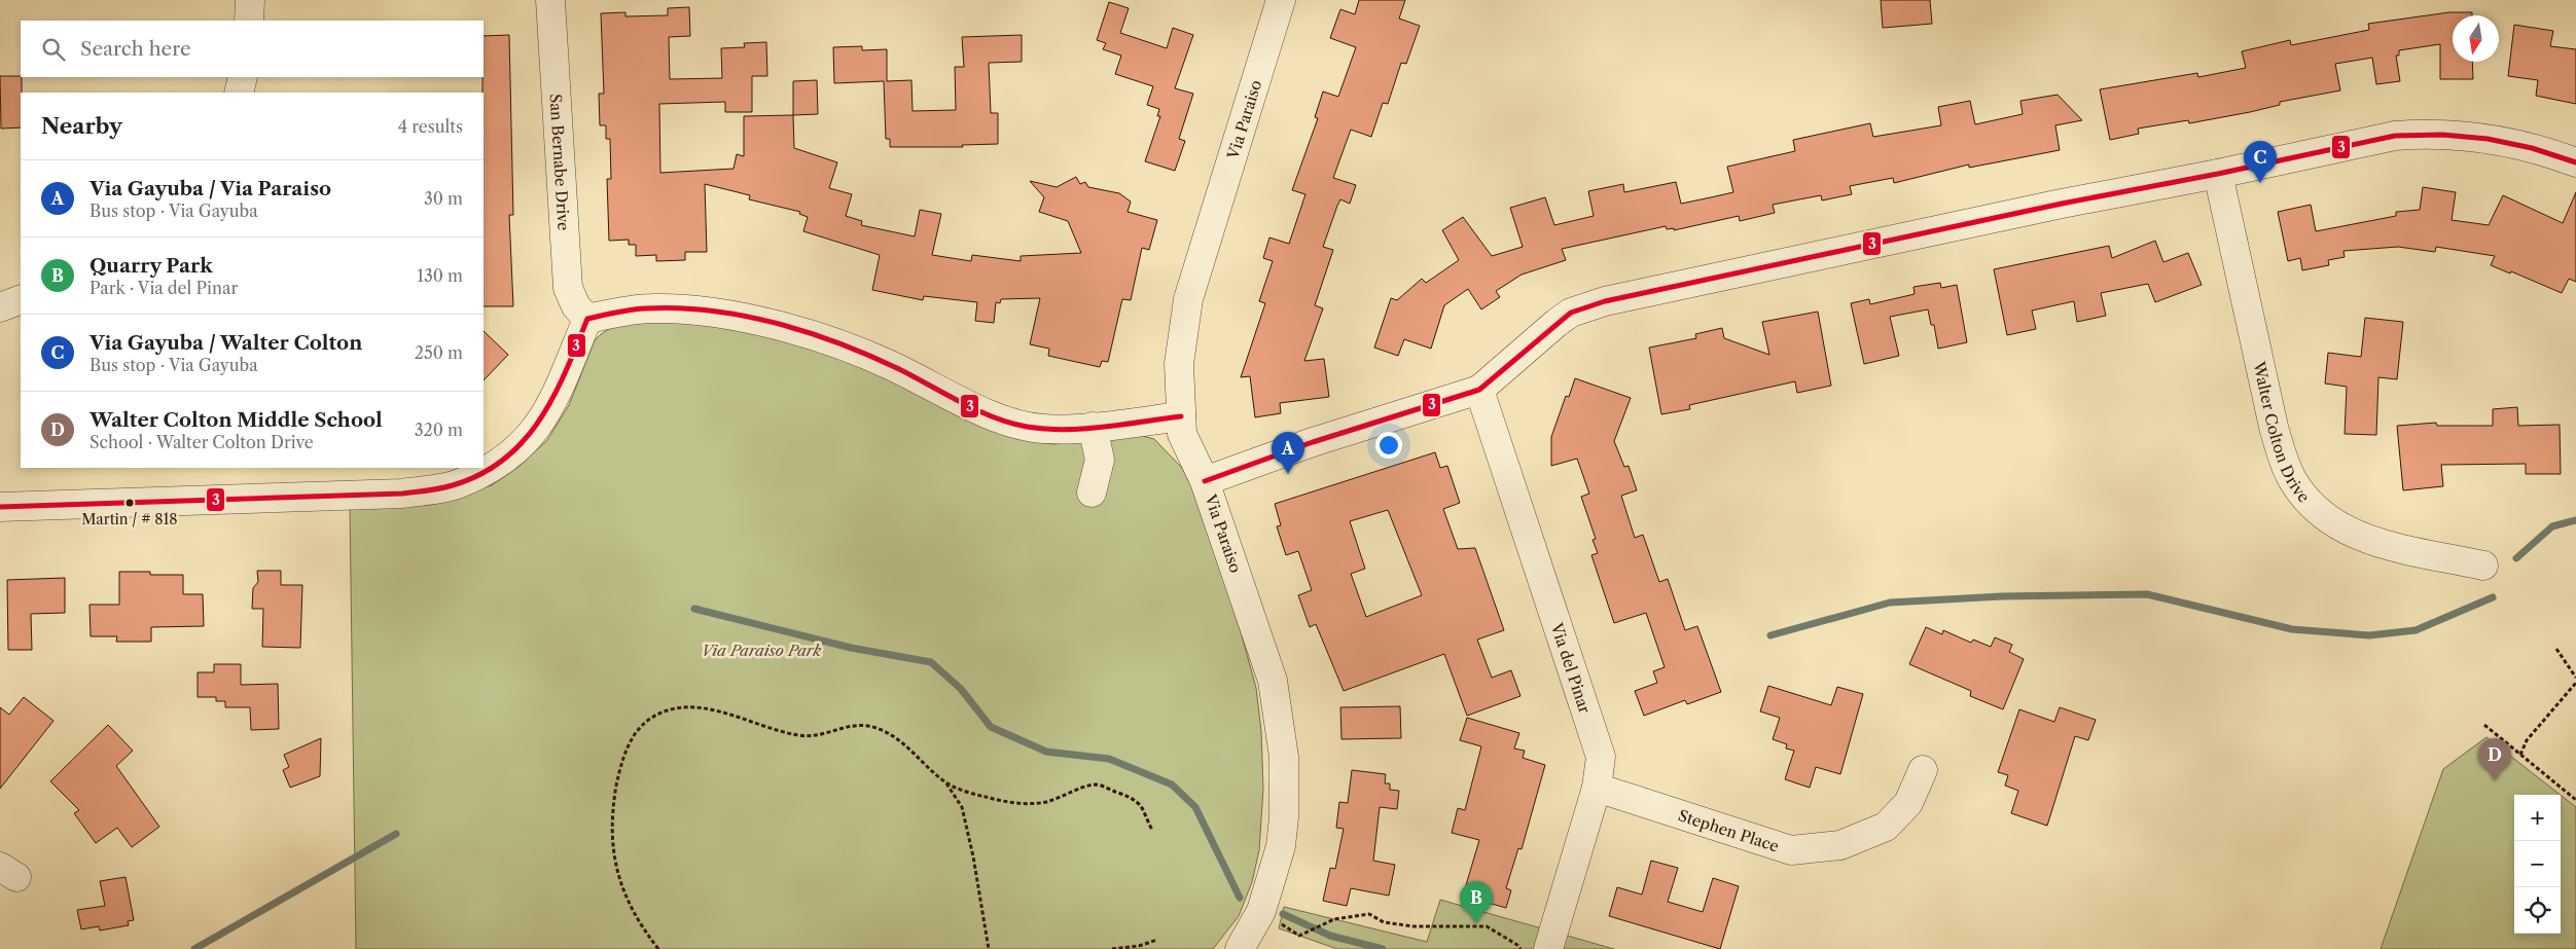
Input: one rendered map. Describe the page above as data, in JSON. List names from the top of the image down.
{
  "streets": {
    "street": [
      "Via Paraiso",
      "San Bernabe Drive",
      "Walter Colton Drive",
      "Via del Pinar",
      "Stephen Place"
    ]
  },
  "crossings": [
    ["Via del Pinar", "Stephen Place"]
  ],
  "parks": ["Via Paraiso Park"],
  "places": ["Martin / # 818"],
  "lines": ["transit line 3"],
  "north": "bottom",
  "page": {
    "search": "Search here",
    "heading": ["Nearby", "4 results"],
    "pins": [
      "C",
      "A",
      "D",
      "B"
    ],
    "list": [
      {
        "mark": "A",
        "name": "Via Gayuba / Via Paraiso",
        "note": "Bus stop · Via Gayuba",
        "value": "30 m"
      },
      {
        "mark": "B",
        "name": "Quarry Park",
        "note": "Park · Via del Pinar",
        "value": "130 m"
      },
      {
        "mark": "C",
        "name": "Via Gayuba / Walter Colton",
        "note": "Bus stop · Via Gayuba",
        "value": "250 m"
      },
      {
        "mark": "D",
        "name": "Walter Colton Middle School",
        "note": "School · Walter Colton Drive",
        "value": "320 m"
      }
    ],
    "map_buttons": ["+", "−"]
  }
}
